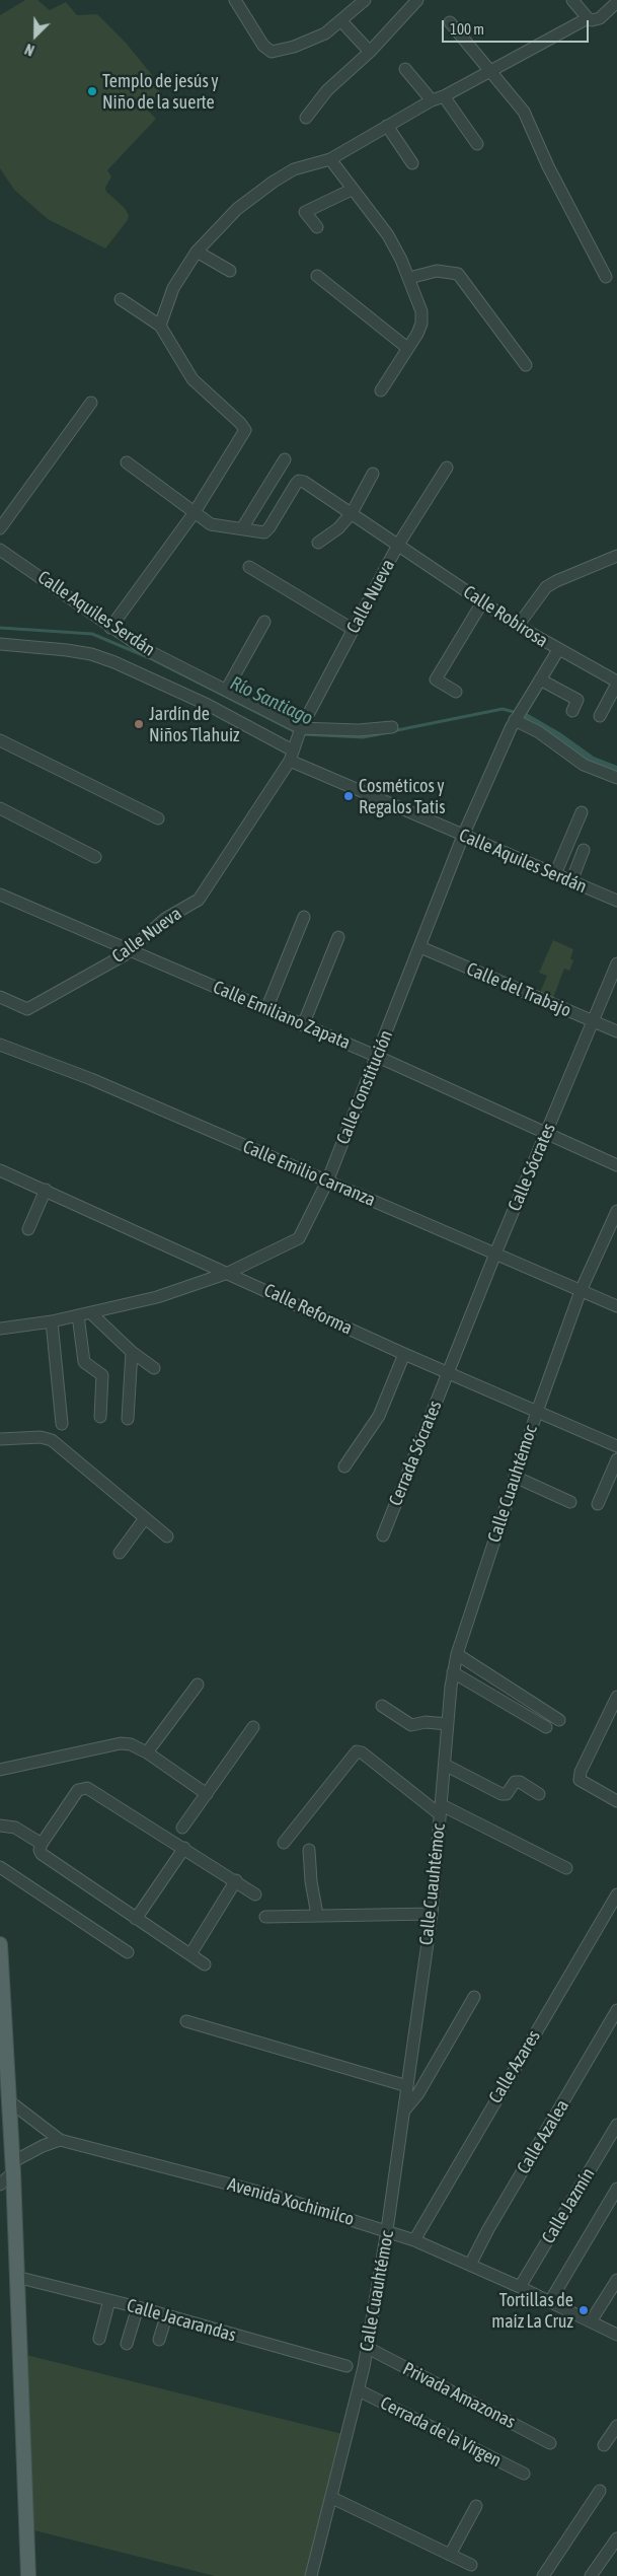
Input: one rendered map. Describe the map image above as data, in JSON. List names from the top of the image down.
{
  "streets": {
    "street": [
      "Calle Nueva",
      "Calle Aquiles Serdán",
      "Calle Robirosa",
      "Calle del Trabajo",
      "Calle Emiliano Zapata",
      "Calle Constitución",
      "Calle Sócrates",
      "Calle Emilio Carranza",
      "Calle Reforma",
      "Cerrada Sócrates",
      "Calle Cuauhtémoc",
      "Calle Azares",
      "Calle Azalea",
      "Avenida Xochimilco",
      "Calle Jazmín",
      "Calle Jacarandas",
      "Privada Amazonas",
      "Cerrada de la Virgen"
    ]
  },
  "crossings": [
    ["Calle Nueva", "Calle Aquiles Serdán"],
    ["Calle Nueva", "Calle Robirosa"],
    ["Calle Nueva", "Calle Emiliano Zapata"],
    ["Calle Aquiles Serdán", "Calle Constitución"],
    ["Calle Robirosa", "Calle Constitución"],
    ["Calle del Trabajo", "Calle Constitución"],
    ["Calle del Trabajo", "Calle Sócrates"],
    ["Calle Emiliano Zapata", "Calle Constitución"],
    ["Calle Emiliano Zapata", "Calle Sócrates"],
    ["Calle Constitución", "Calle Emilio Carranza"],
    ["Calle Constitución", "Calle Reforma"],
    ["Calle Sócrates", "Calle Emilio Carranza"],
    ["Calle Sócrates", "Calle Reforma"],
    ["Calle Sócrates", "Cerrada Sócrates"],
    ["Calle Emilio Carranza", "Calle Cuauhtémoc"],
    ["Calle Reforma", "Cerrada Sócrates"],
    ["Calle Reforma", "Calle Cuauhtémoc"],
    ["Calle Cuauhtémoc", "Avenida Xochimilco"],
    ["Calle Cuauhtémoc", "Privada Amazonas"],
    ["Calle Cuauhtémoc", "Cerrada de la Virgen"],
    ["Calle Azares", "Avenida Xochimilco"],
    ["Calle Azalea", "Avenida Xochimilco"],
    ["Avenida Xochimilco", "Calle Jazmín"]
  ],
  "water": ["Río Santiago"],
  "places": [
    "Templo de jesús y Niño de la suerte",
    "Jardín de Niños Tlahuiz",
    "Cosméticos y Regalos Tatis",
    "Tortillas de maíz La Cruz"
  ],
  "scale_bar": "100 m",
  "north": "bottom left"
}
